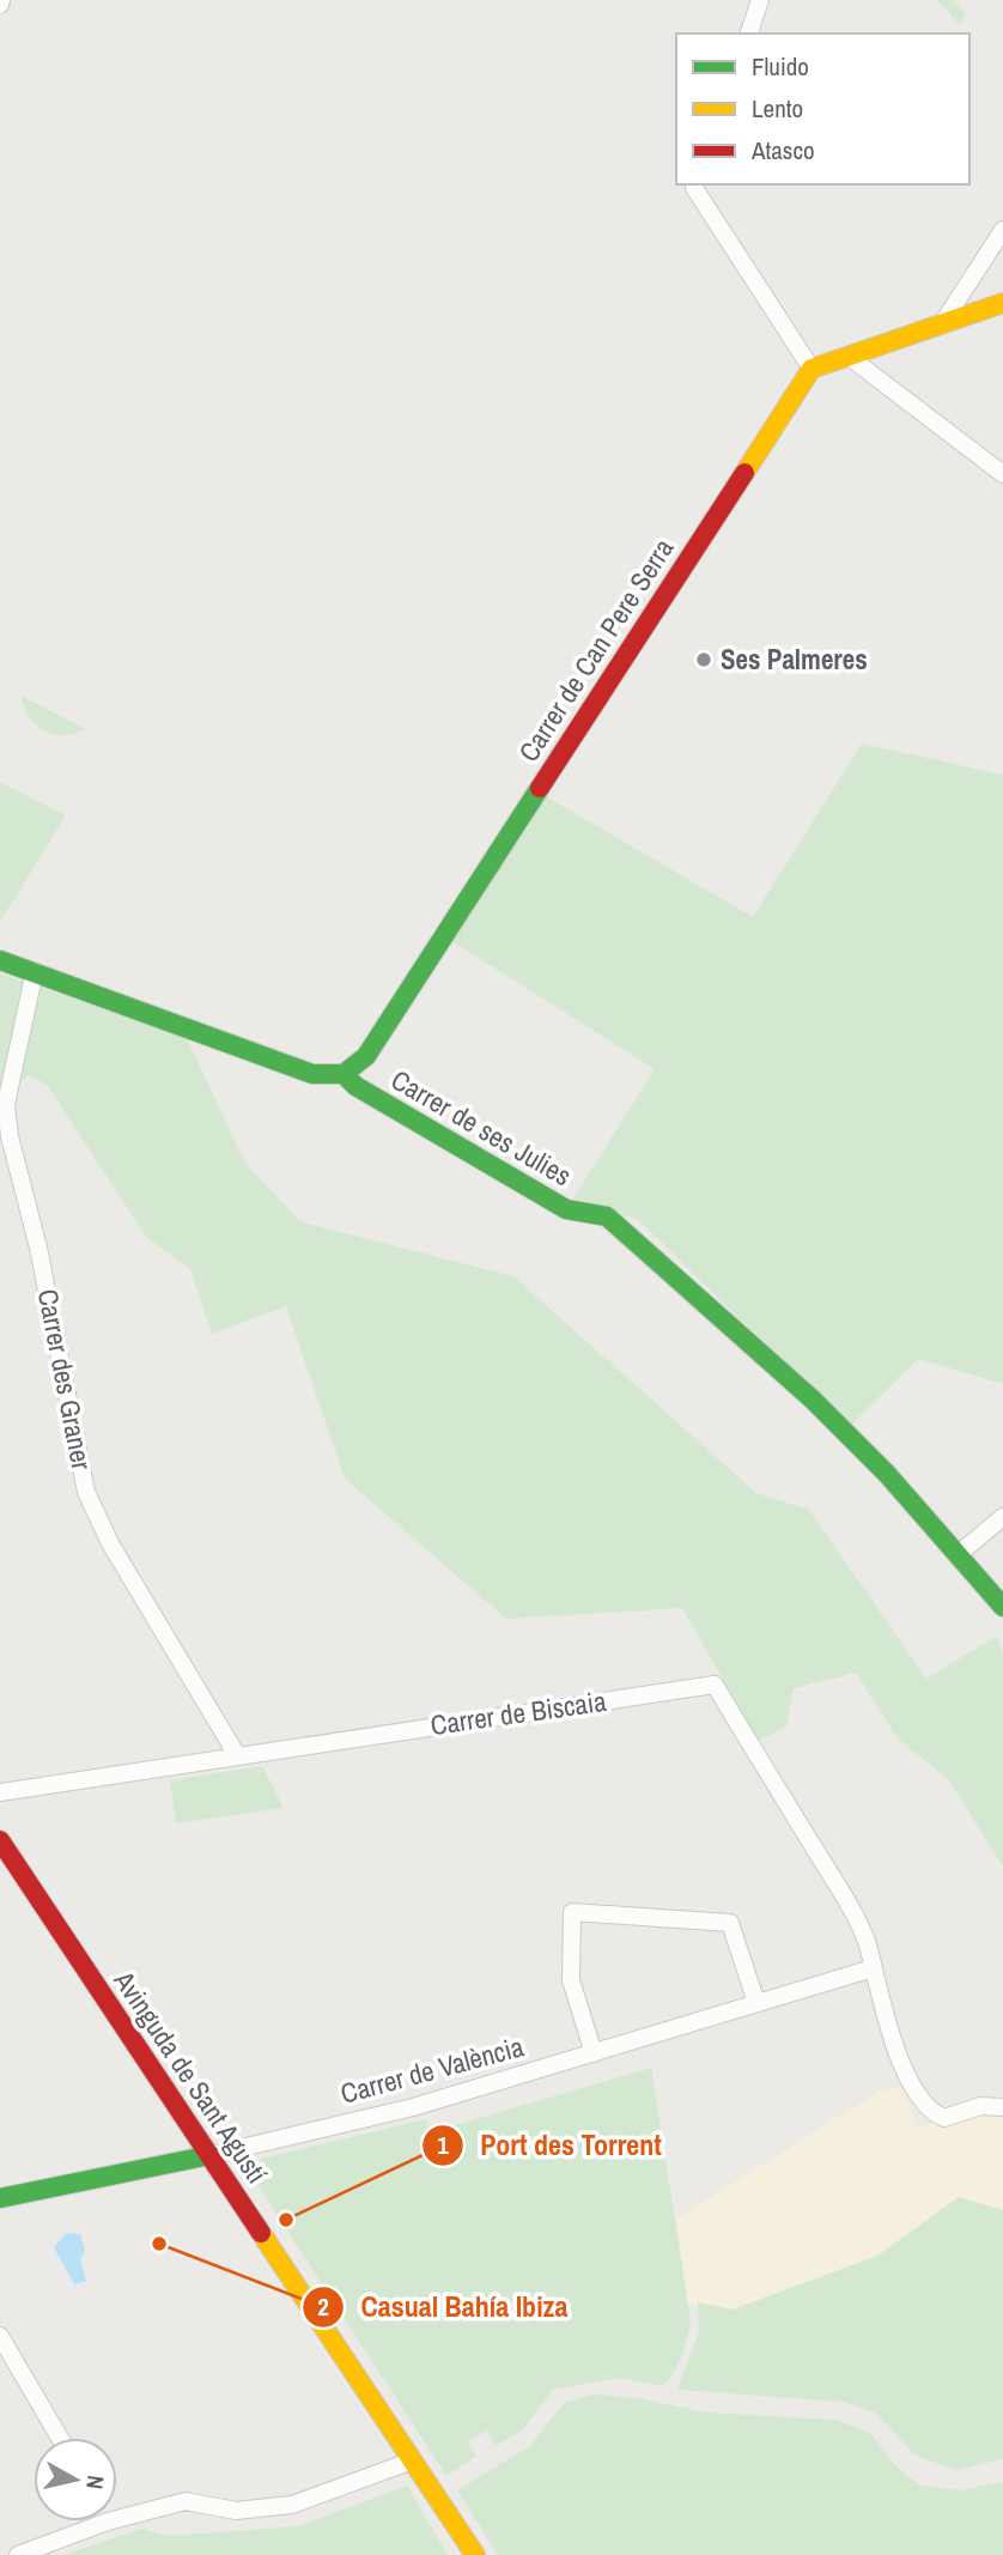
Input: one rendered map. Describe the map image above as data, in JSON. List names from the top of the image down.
{
  "streets": {
    "street": [
      "Carrer de Can Pere Serra",
      "Carrer de ses Julies",
      "Carrer des Graner",
      "Carrer de Biscaia",
      "Carrer de València",
      "Avinguda de Sant Agustí"
    ]
  },
  "crossings": [
    ["Carrer de Can Pere Serra", "Carrer de ses Julies"],
    ["Carrer des Graner", "Carrer de Biscaia"],
    ["Carrer de Biscaia", "Carrer de València"],
    ["Carrer de València", "Avinguda de Sant Agustí"]
  ],
  "places": ["Ses Palmeres", "Port des Torrent", "Casual Bahía Ibiza"],
  "legend": ["Fluido", "Lento", "Atasco"],
  "north": "right"
}
